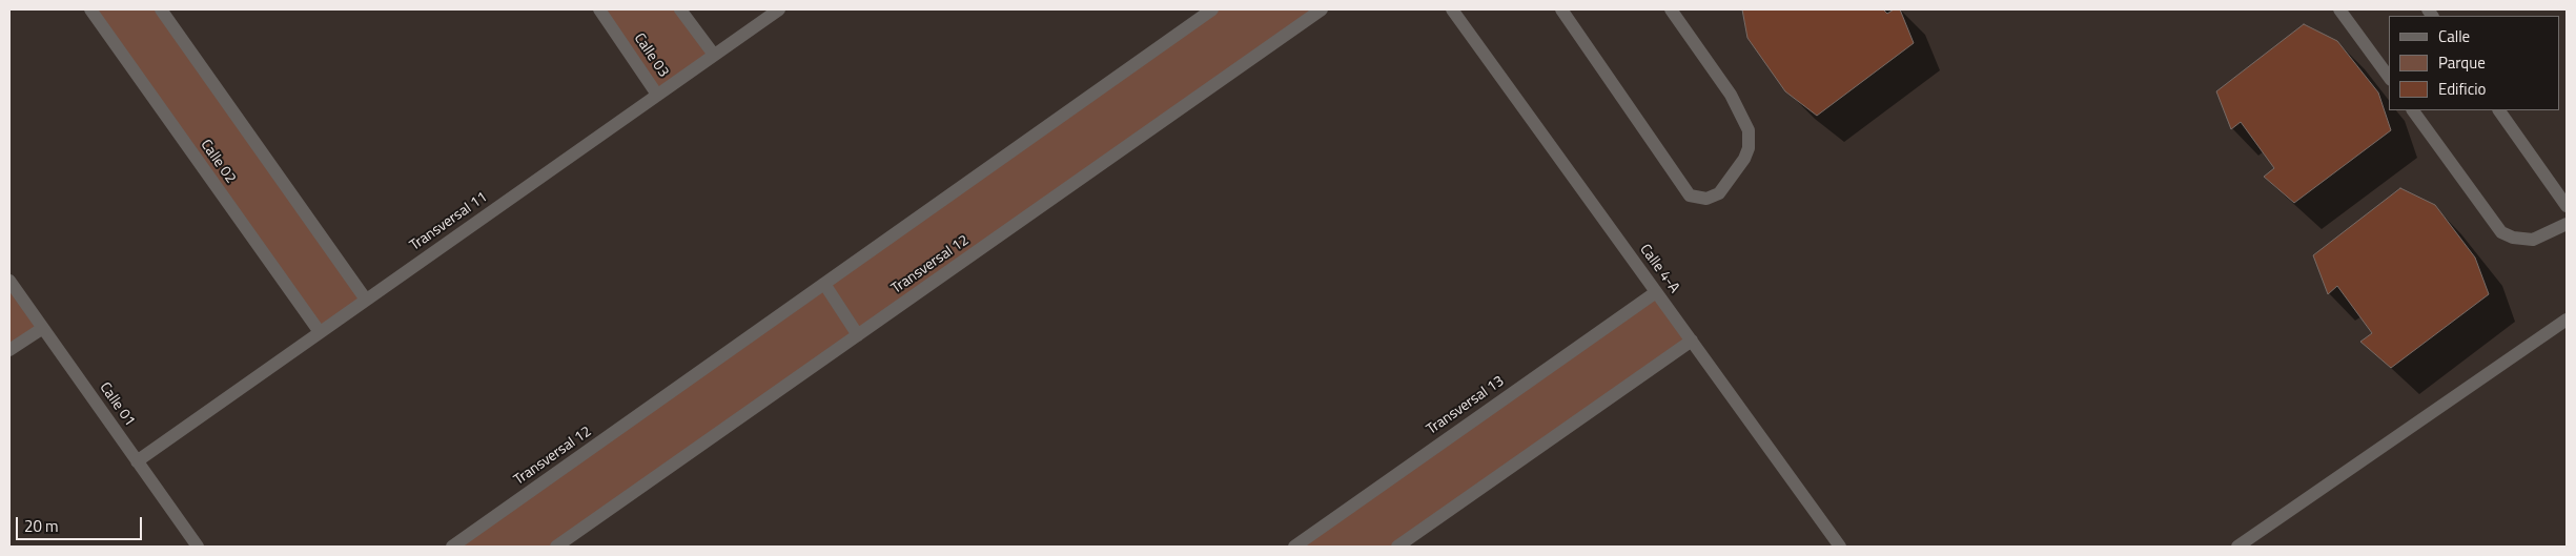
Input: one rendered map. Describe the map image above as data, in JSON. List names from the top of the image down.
{
  "streets": {
    "street": [
      "Calle 03",
      "Calle 02",
      "Transversal 11",
      "Transversal 12",
      "Calle 4-A",
      "Calle 01",
      "Transversal 13"
    ]
  },
  "crossings": [
    ["Calle 03", "Transversal 11"],
    ["Calle 02", "Transversal 11"],
    ["Transversal 11", "Calle 01"],
    ["Calle 4-A", "Transversal 13"]
  ],
  "legend": ["Calle", "Parque", "Edificio"],
  "scale_bar": "20 m"
}
